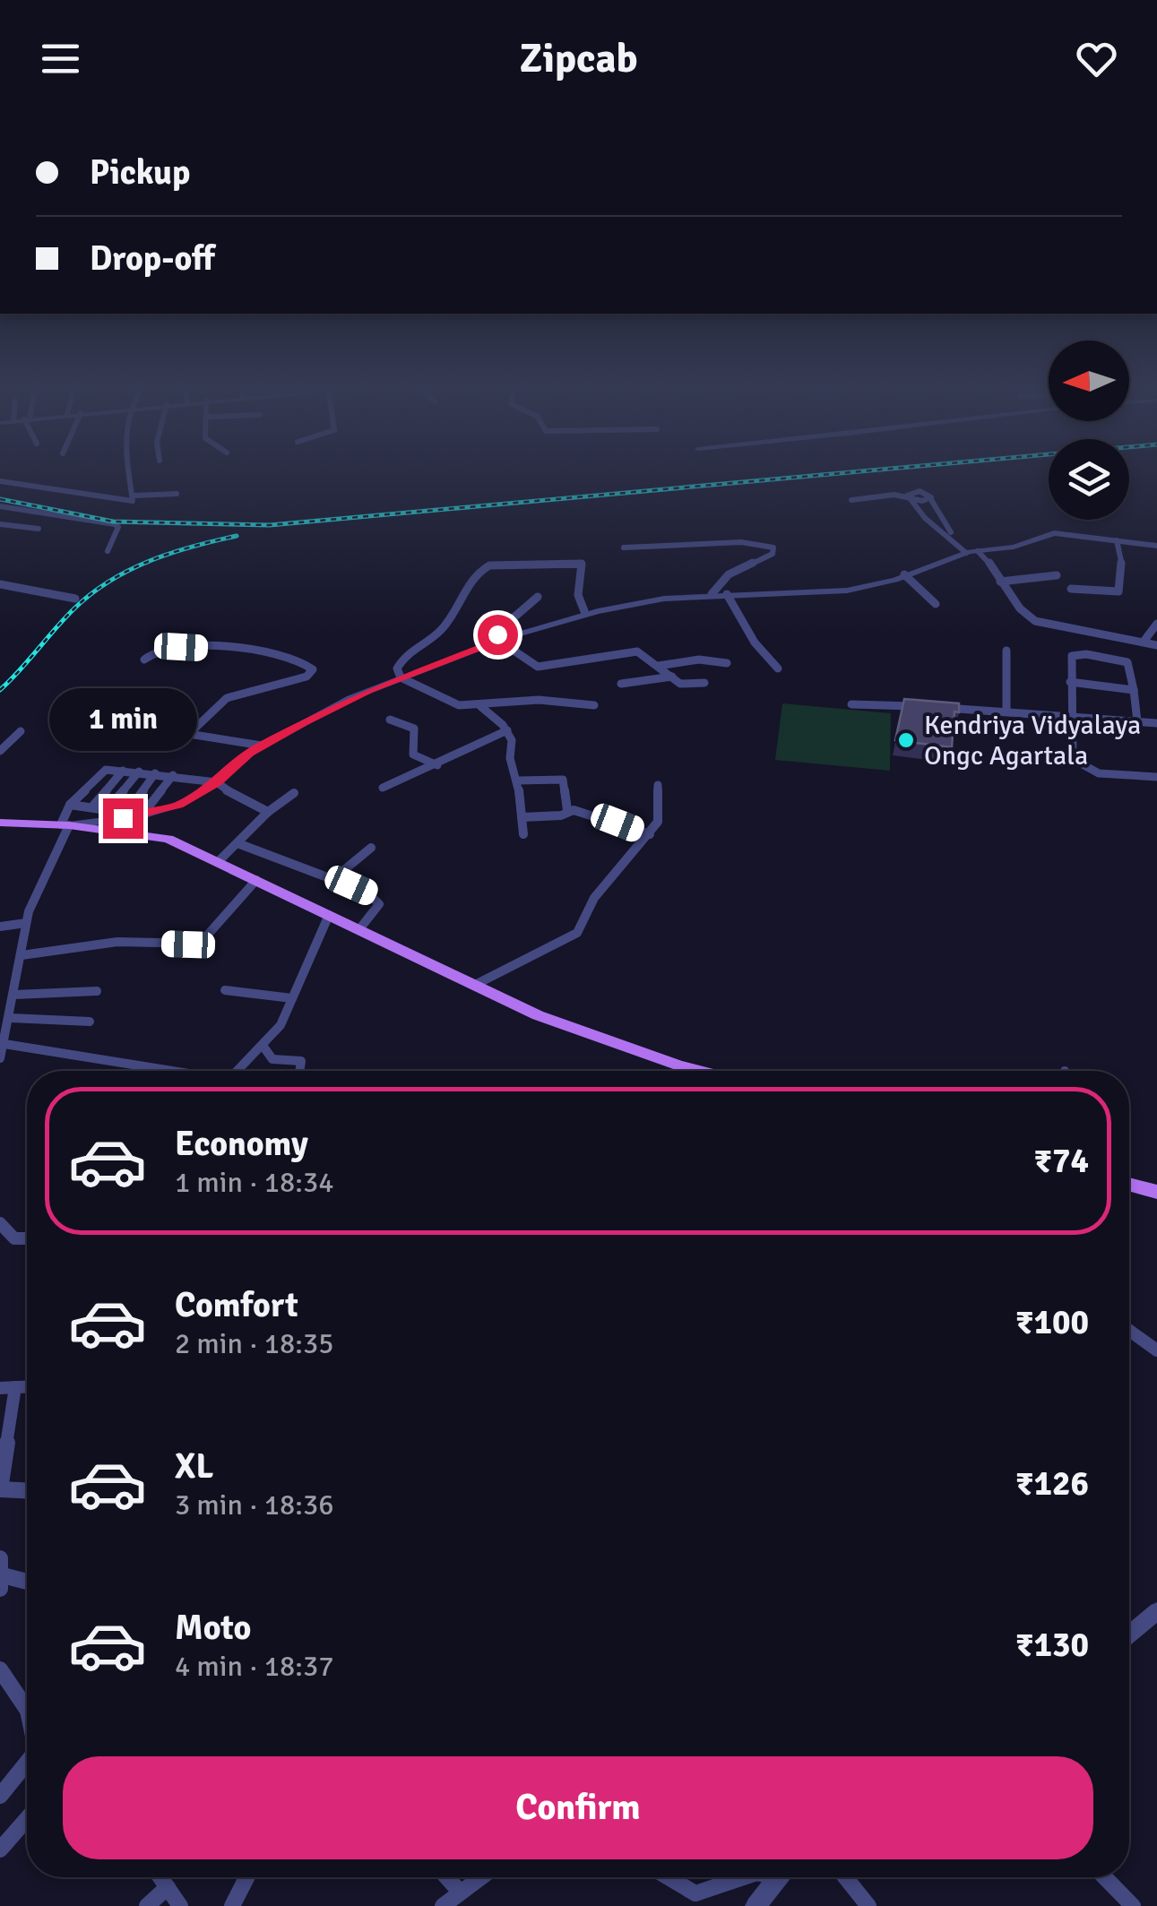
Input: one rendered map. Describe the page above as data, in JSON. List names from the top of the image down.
{
  "places": ["Kendriya Vidyalaya Ongc Agartala"],
  "north": "left",
  "page": {
    "header": "Zipcab",
    "banner": ["Pickup", "Drop-off"],
    "bubble": "1 min",
    "list": [
      {
        "name": "Economy",
        "note": "1 min · 18:34",
        "value": "₹74"
      },
      {
        "name": "Comfort",
        "note": "2 min · 18:35",
        "value": "₹100"
      },
      {
        "name": "XL",
        "note": "3 min · 18:36",
        "value": "₹126"
      },
      {
        "name": "Moto",
        "note": "4 min · 18:37",
        "value": "₹130"
      }
    ],
    "buttons": "Confirm"
  }
}
